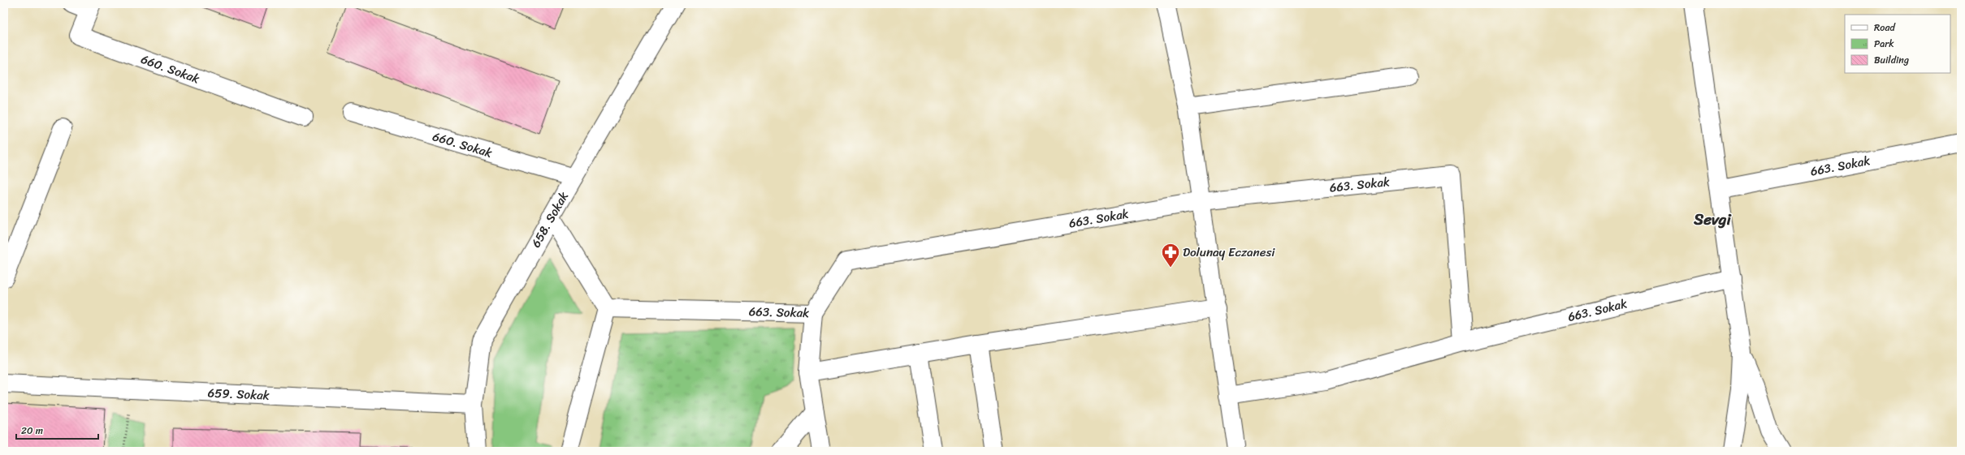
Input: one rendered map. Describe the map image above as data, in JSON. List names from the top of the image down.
{
  "streets": {
    "street": [
      "660. Sokak",
      "663. Sokak",
      "658. Sokak",
      "659. Sokak"
    ]
  },
  "crossings": [
    ["660. Sokak", "658. Sokak"],
    ["658. Sokak", "659. Sokak"]
  ],
  "districts": ["Sevgi"],
  "places": {
    "pharmacy": ["Dolunay Eczanesi"]
  },
  "legend": ["Road", "Park", "Building"],
  "scale_bar": "20 m"
}
